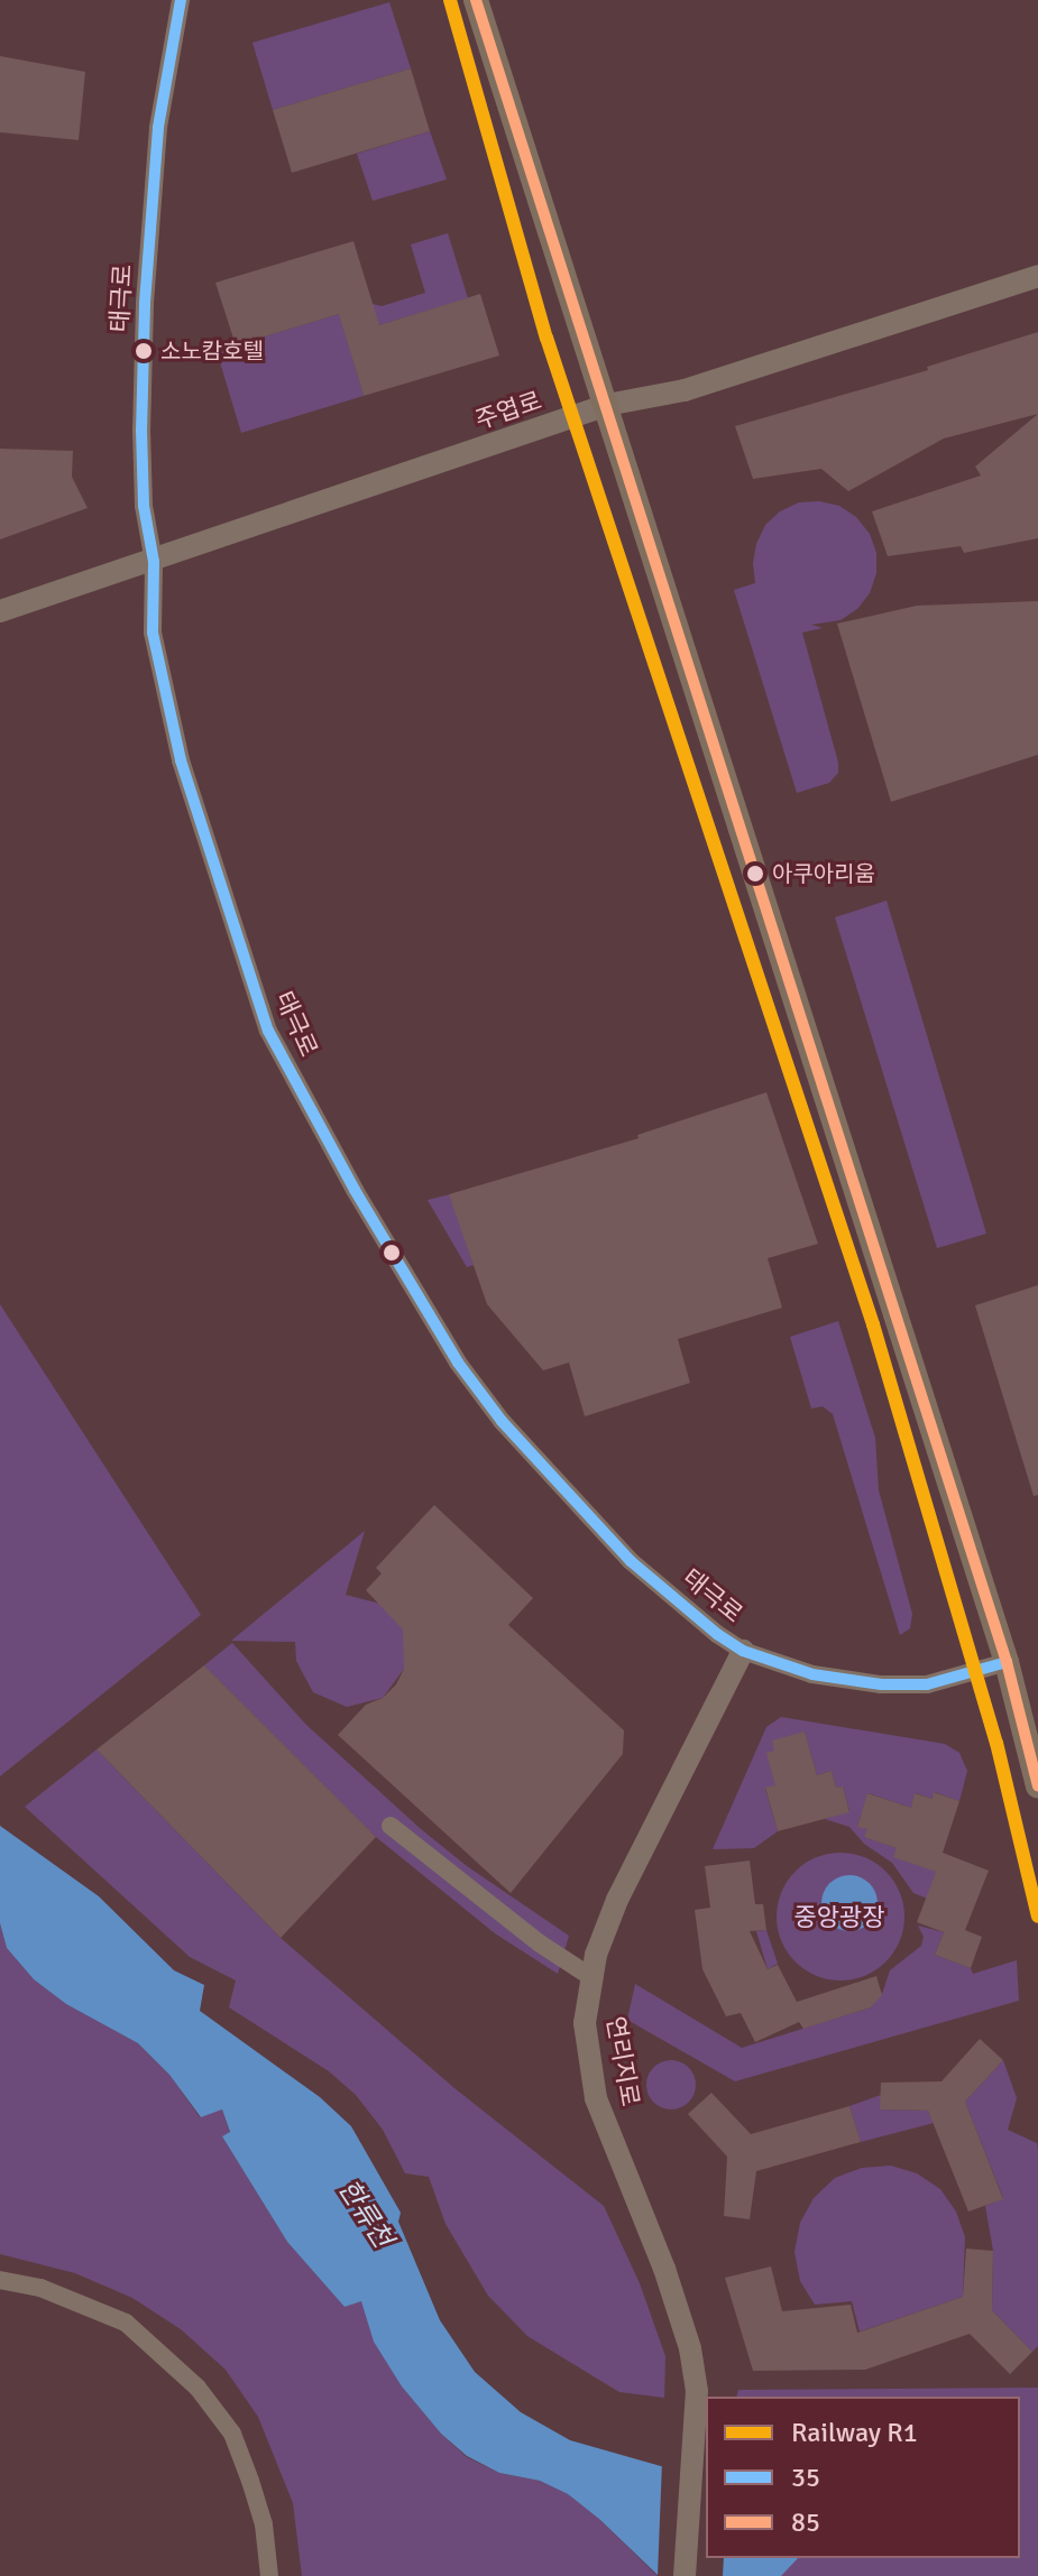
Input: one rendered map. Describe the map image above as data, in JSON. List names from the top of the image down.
{
  "streets": {
    "street": ["태극로", "주엽로", "연리지로"]
  },
  "crossings": [
    ["태극로", "주엽로"],
    ["태극로", "연리지로"]
  ],
  "water": ["한류천"],
  "parks": ["중앙광장"],
  "places": ["소노캄호텔", "아쿠아리움"],
  "lines": ["rail line R1", "transit line 35", "transit line 85"],
  "legend": ["Railway R1", "35", "85"]
}
